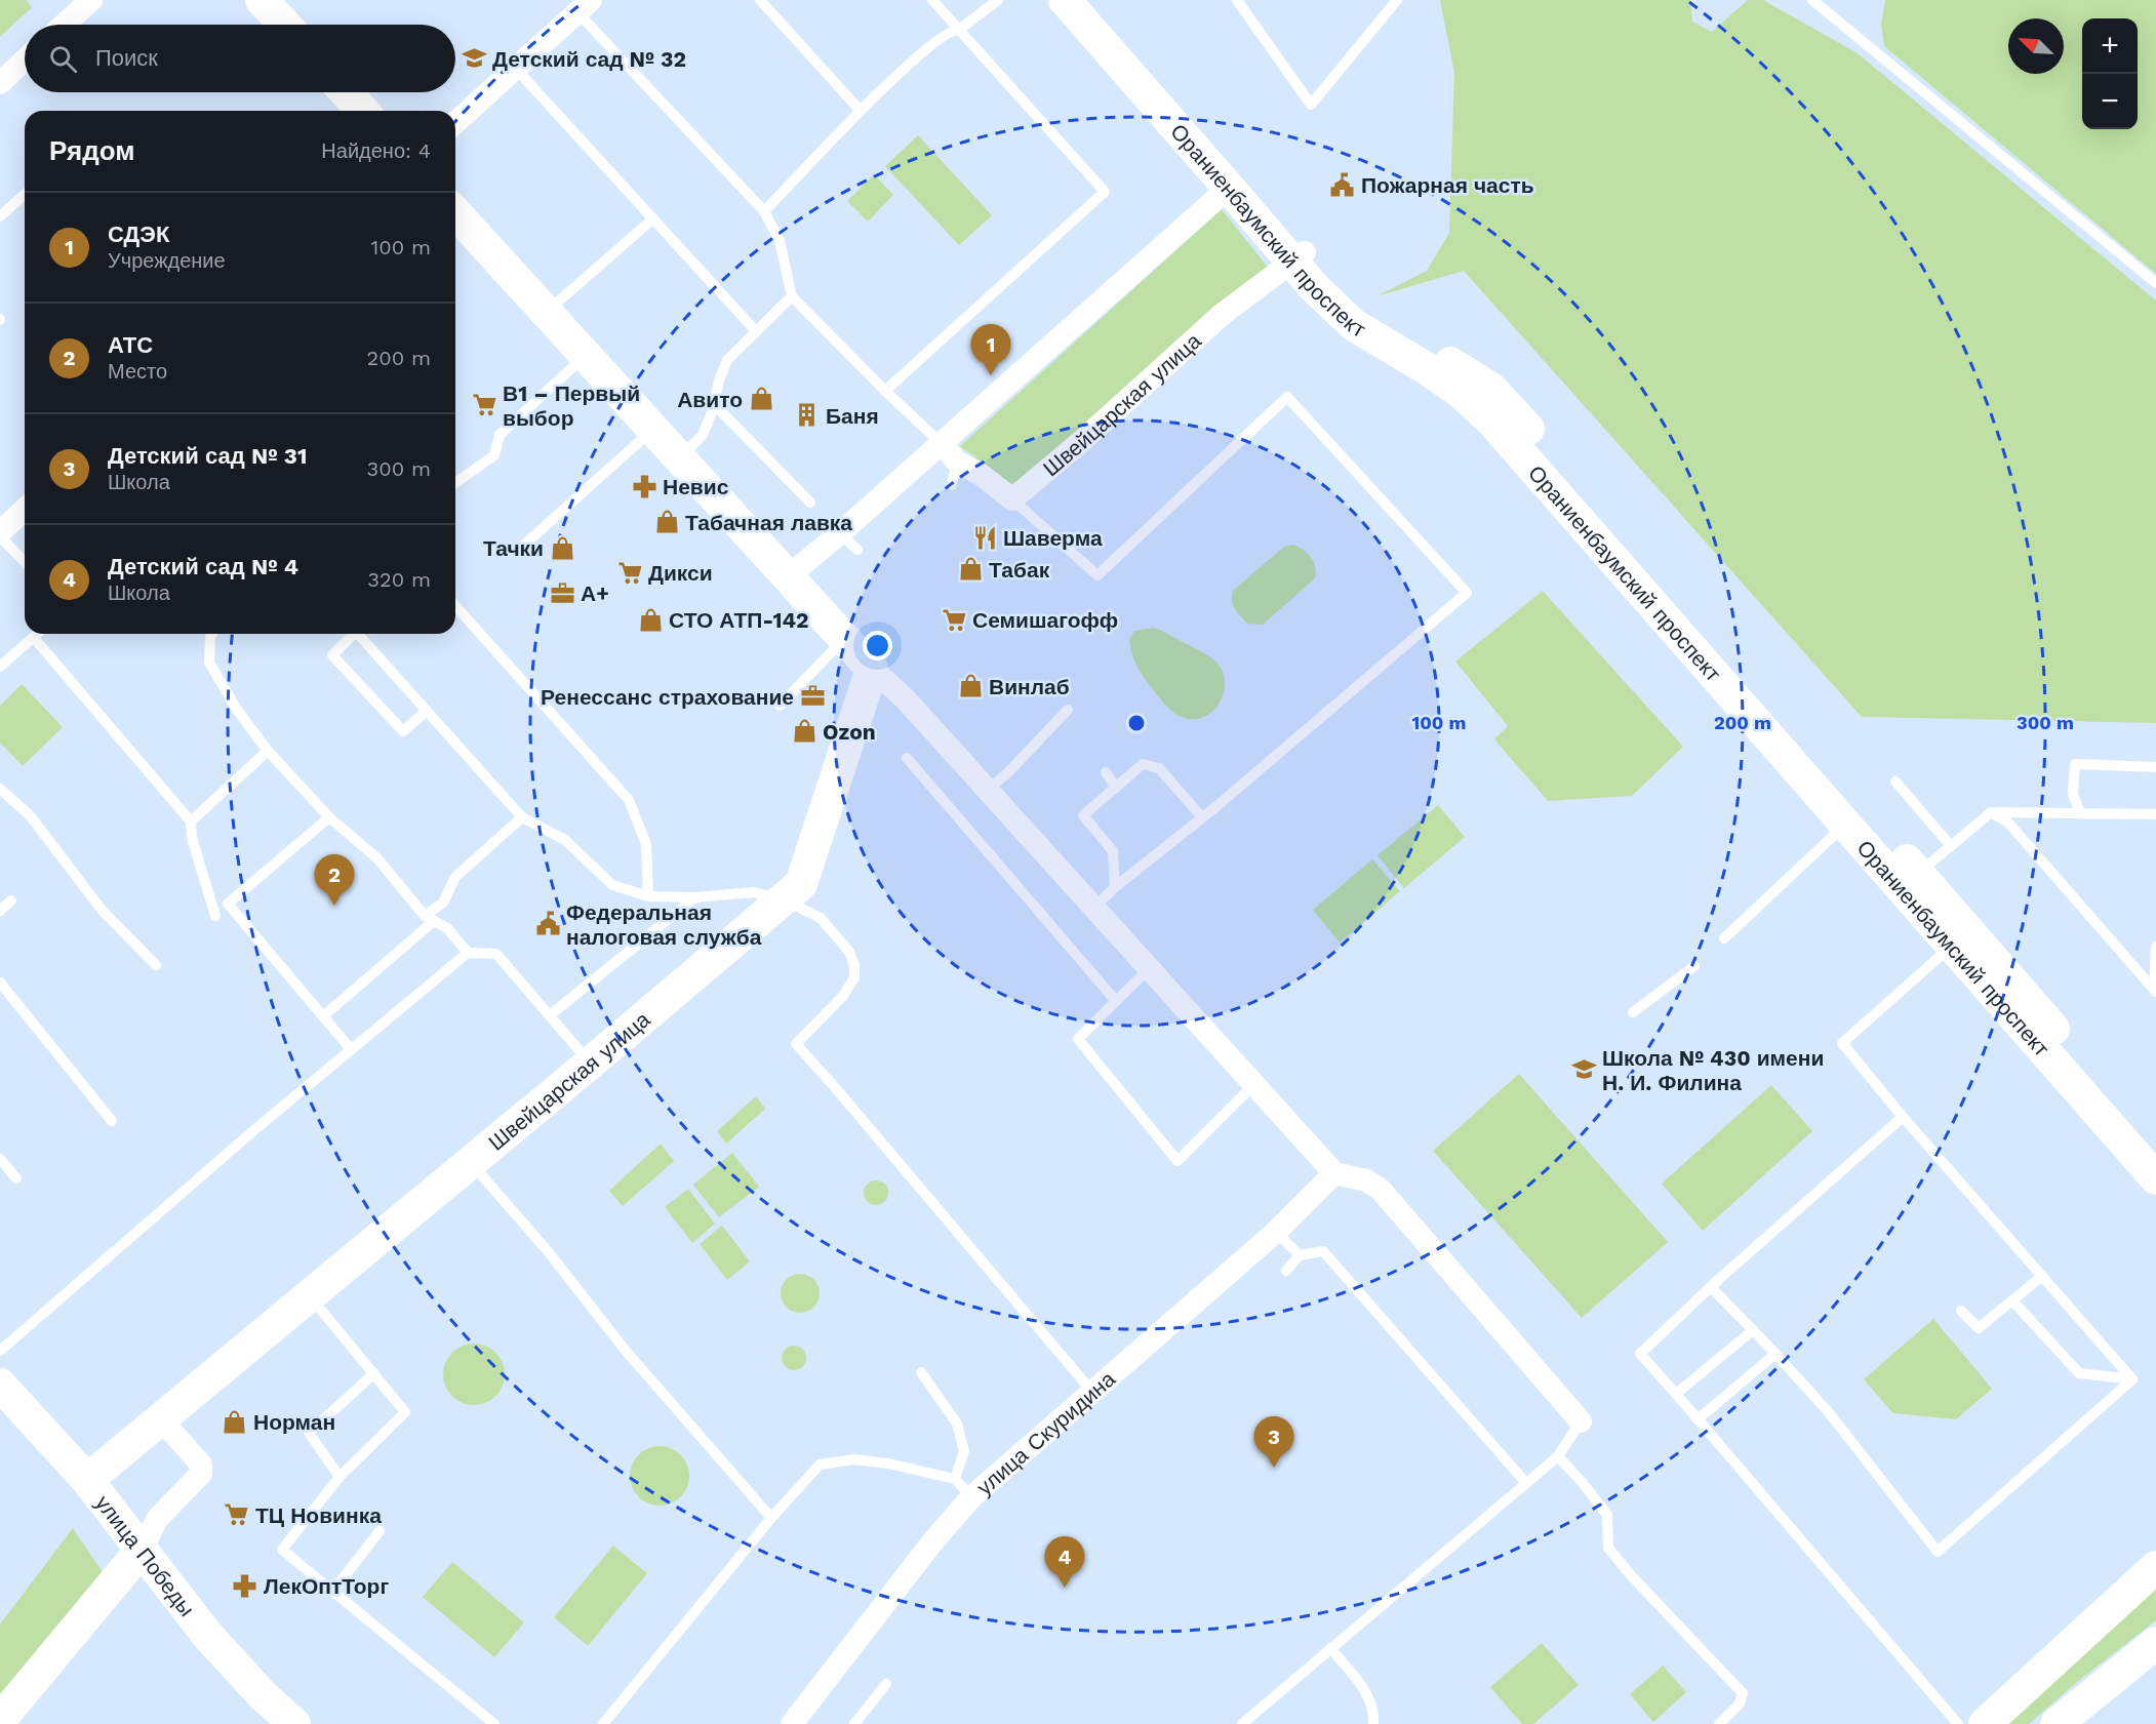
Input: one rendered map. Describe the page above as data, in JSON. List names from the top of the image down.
{
  "streets": {
    "main road": ["Ораниенбаумский проспект", "Швейцарская улица", "улица Победы"],
    "street": ["улица Скуридина"]
  },
  "crossings": [
    ["Ораниенбаумский проспект", "Швейцарская улица"],
    ["Швейцарская улица", "улица Победы"]
  ],
  "places": {
    "school or university": ["Детский сад № 32", "Школа № 430 имени Н. И. Филина"],
    "public building": ["Пожарная часть", "Федеральная налоговая служба"],
    "shop": [
      "Авито",
      "Табачная лавка",
      "Тачки",
      "Табак",
      "СТО АТП-142",
      "Винлаб",
      "Ozon",
      "Норман"
    ],
    "supermarket": [
      "В1 – Первый выбор",
      "Дикси",
      "Семишагофф",
      "ТЦ Новинка"
    ],
    "building": ["Баня"],
    "pharmacy": ["Невис", "ЛекОптТорг"],
    "restaurant": ["Шаверма"],
    "office": ["А+", "Ренессанс страхование"]
  },
  "north": "top left",
  "page": {
    "map_buttons": ["+", "−"],
    "search": "Поиск",
    "heading": ["Рядом", "Найдено: 4"],
    "list": [
      {
        "mark": "1",
        "name": "СДЭК",
        "note": "Учреждение",
        "value": "100 m"
      },
      {
        "mark": "2",
        "name": "АТС",
        "note": "Место",
        "value": "200 m"
      },
      {
        "mark": "3",
        "name": "Детский сад № 31",
        "note": "Школа",
        "value": "300 m"
      },
      {
        "mark": "4",
        "name": "Детский сад № 4",
        "note": "Школа",
        "value": "320 m"
      }
    ],
    "pins": [
      "1",
      "2",
      "3",
      "4"
    ]
  },
  "rings": ["100 m", "200 m", "300 m"]
}
